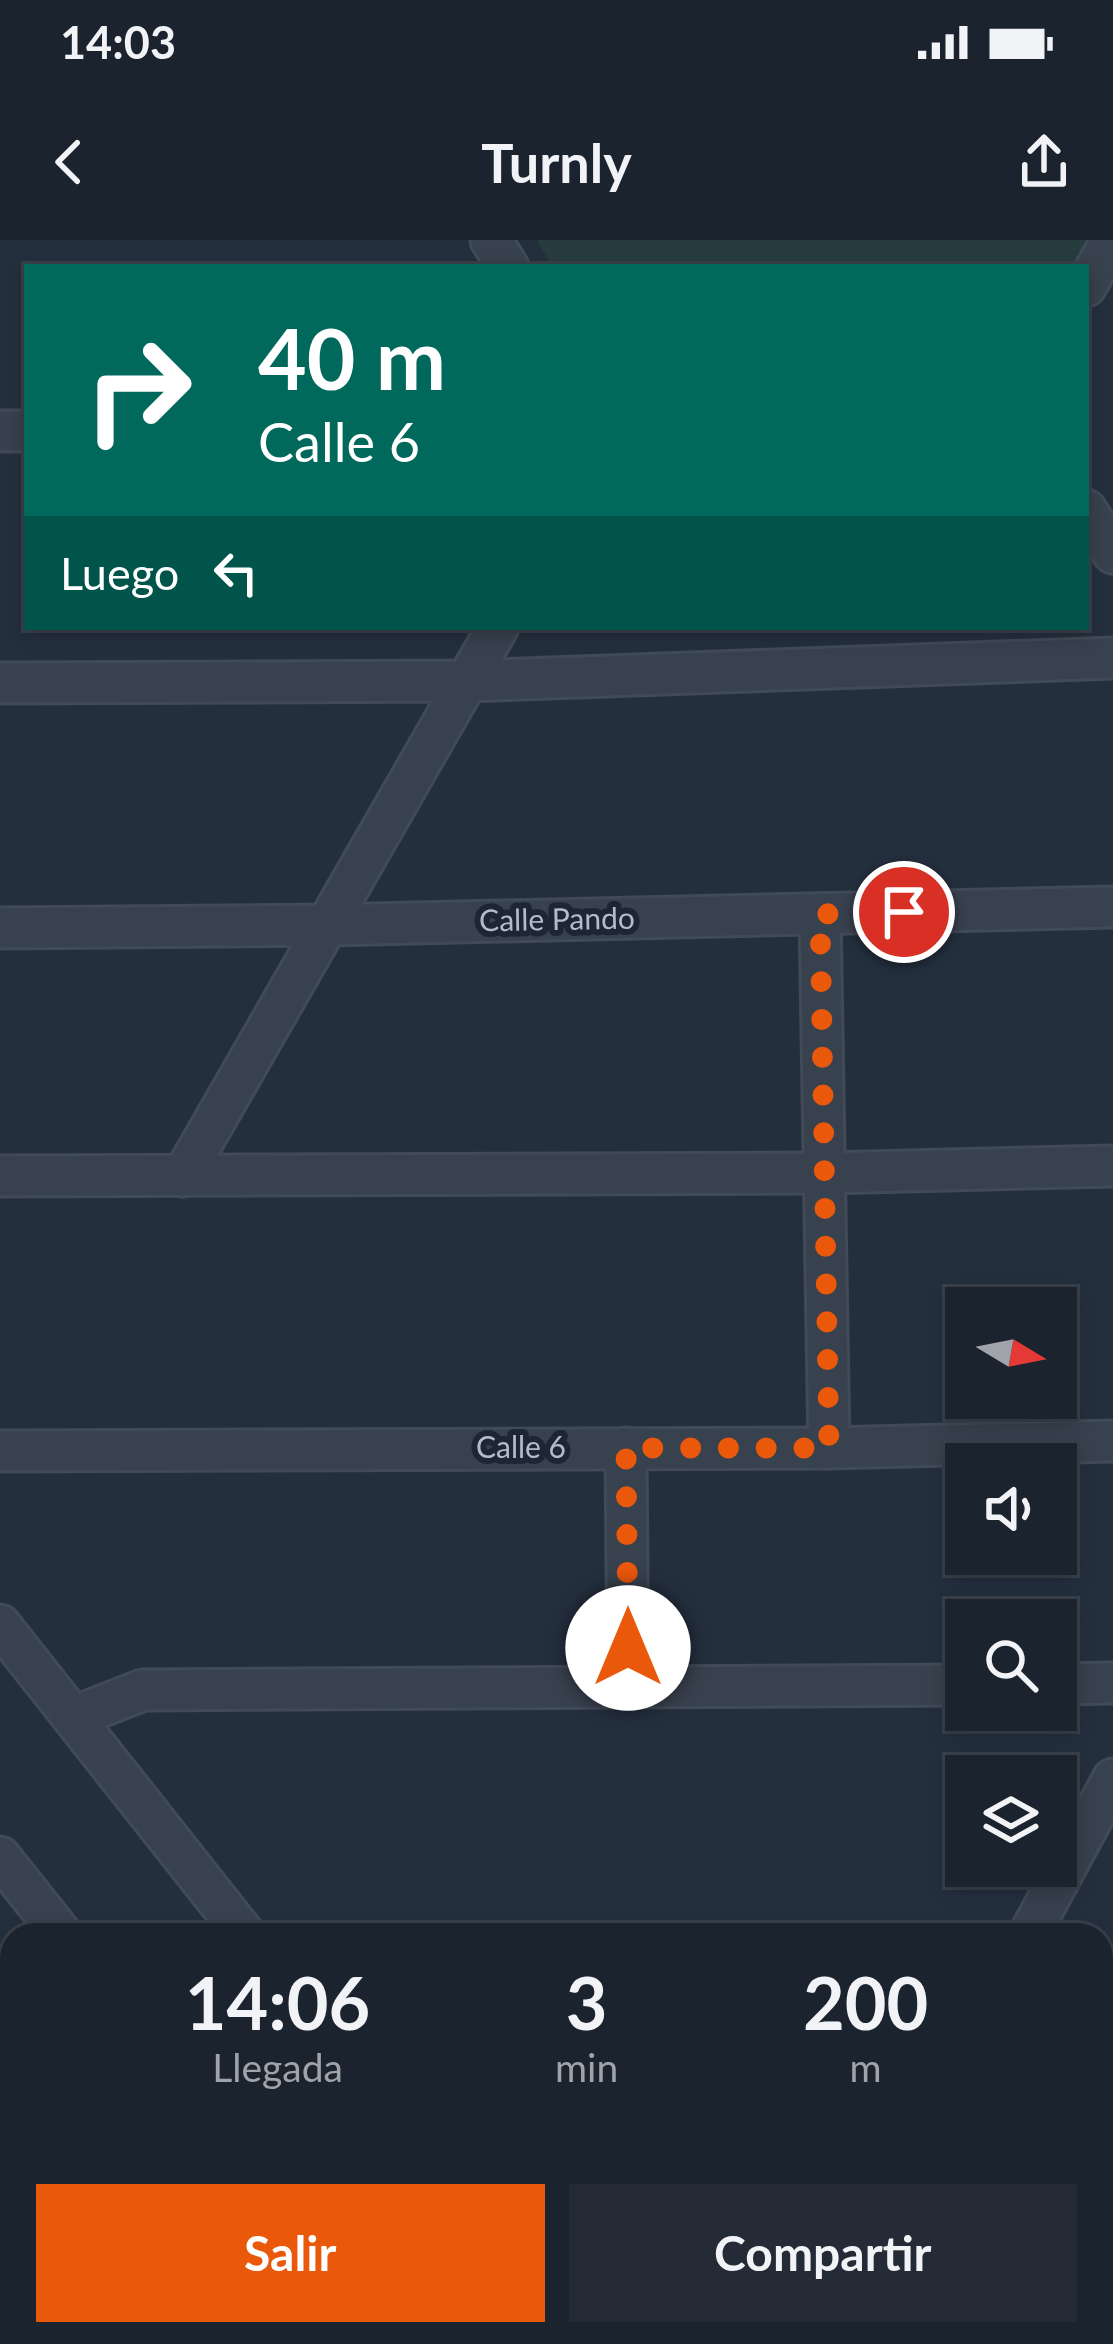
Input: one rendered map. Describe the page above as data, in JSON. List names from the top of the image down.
{
  "streets": {
    "street": ["Calle Pando", "Calle 6"]
  },
  "north": "right",
  "page": {
    "status": "14:03",
    "header": "Turnly",
    "turn": ["40 m", "Calle 6"],
    "then": "Luego",
    "eta": [
      "14:06",
      "Llegada",
      "3",
      "min",
      "200",
      "m"
    ],
    "buttons": ["Salir", "Compartir"]
  }
}
